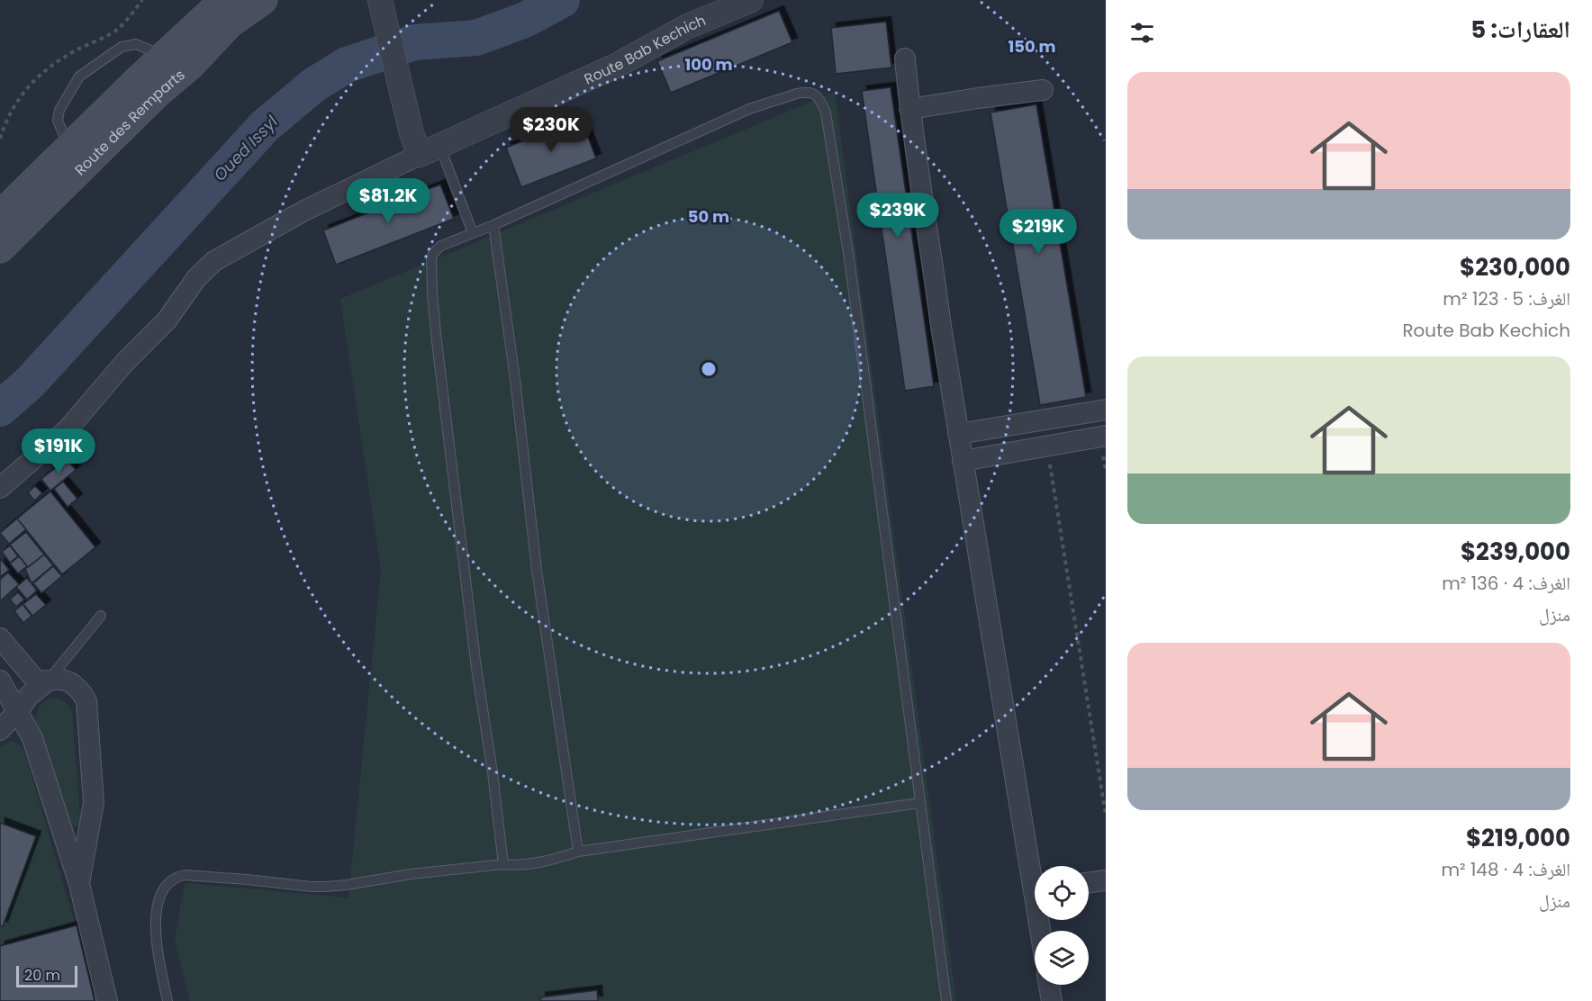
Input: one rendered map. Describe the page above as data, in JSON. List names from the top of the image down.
{
  "streets": {
    "main road": ["Route des Remparts"],
    "street": ["Route Bab Kechich"]
  },
  "water": ["Oued Issyl"],
  "scale_bar": "20 m",
  "page": {
    "heading": "العقارات: 5",
    "list": [
      {
        "name": "$230,000",
        "note": "الغرف: 5 · 123 m² · Route Bab Kechich"
      },
      {
        "name": "$239,000",
        "note": "الغرف: 4 · 136 m² · منزل"
      },
      {
        "name": "$219,000",
        "note": "الغرف: 4 · 148 m² · منزل"
      }
    ],
    "price": [
      "$230K",
      "$81.2K",
      "$239K",
      "$219K",
      "$191K"
    ],
    "scale": "20 m"
  },
  "rings": ["150 m", "100 m", "50 m"]
}
